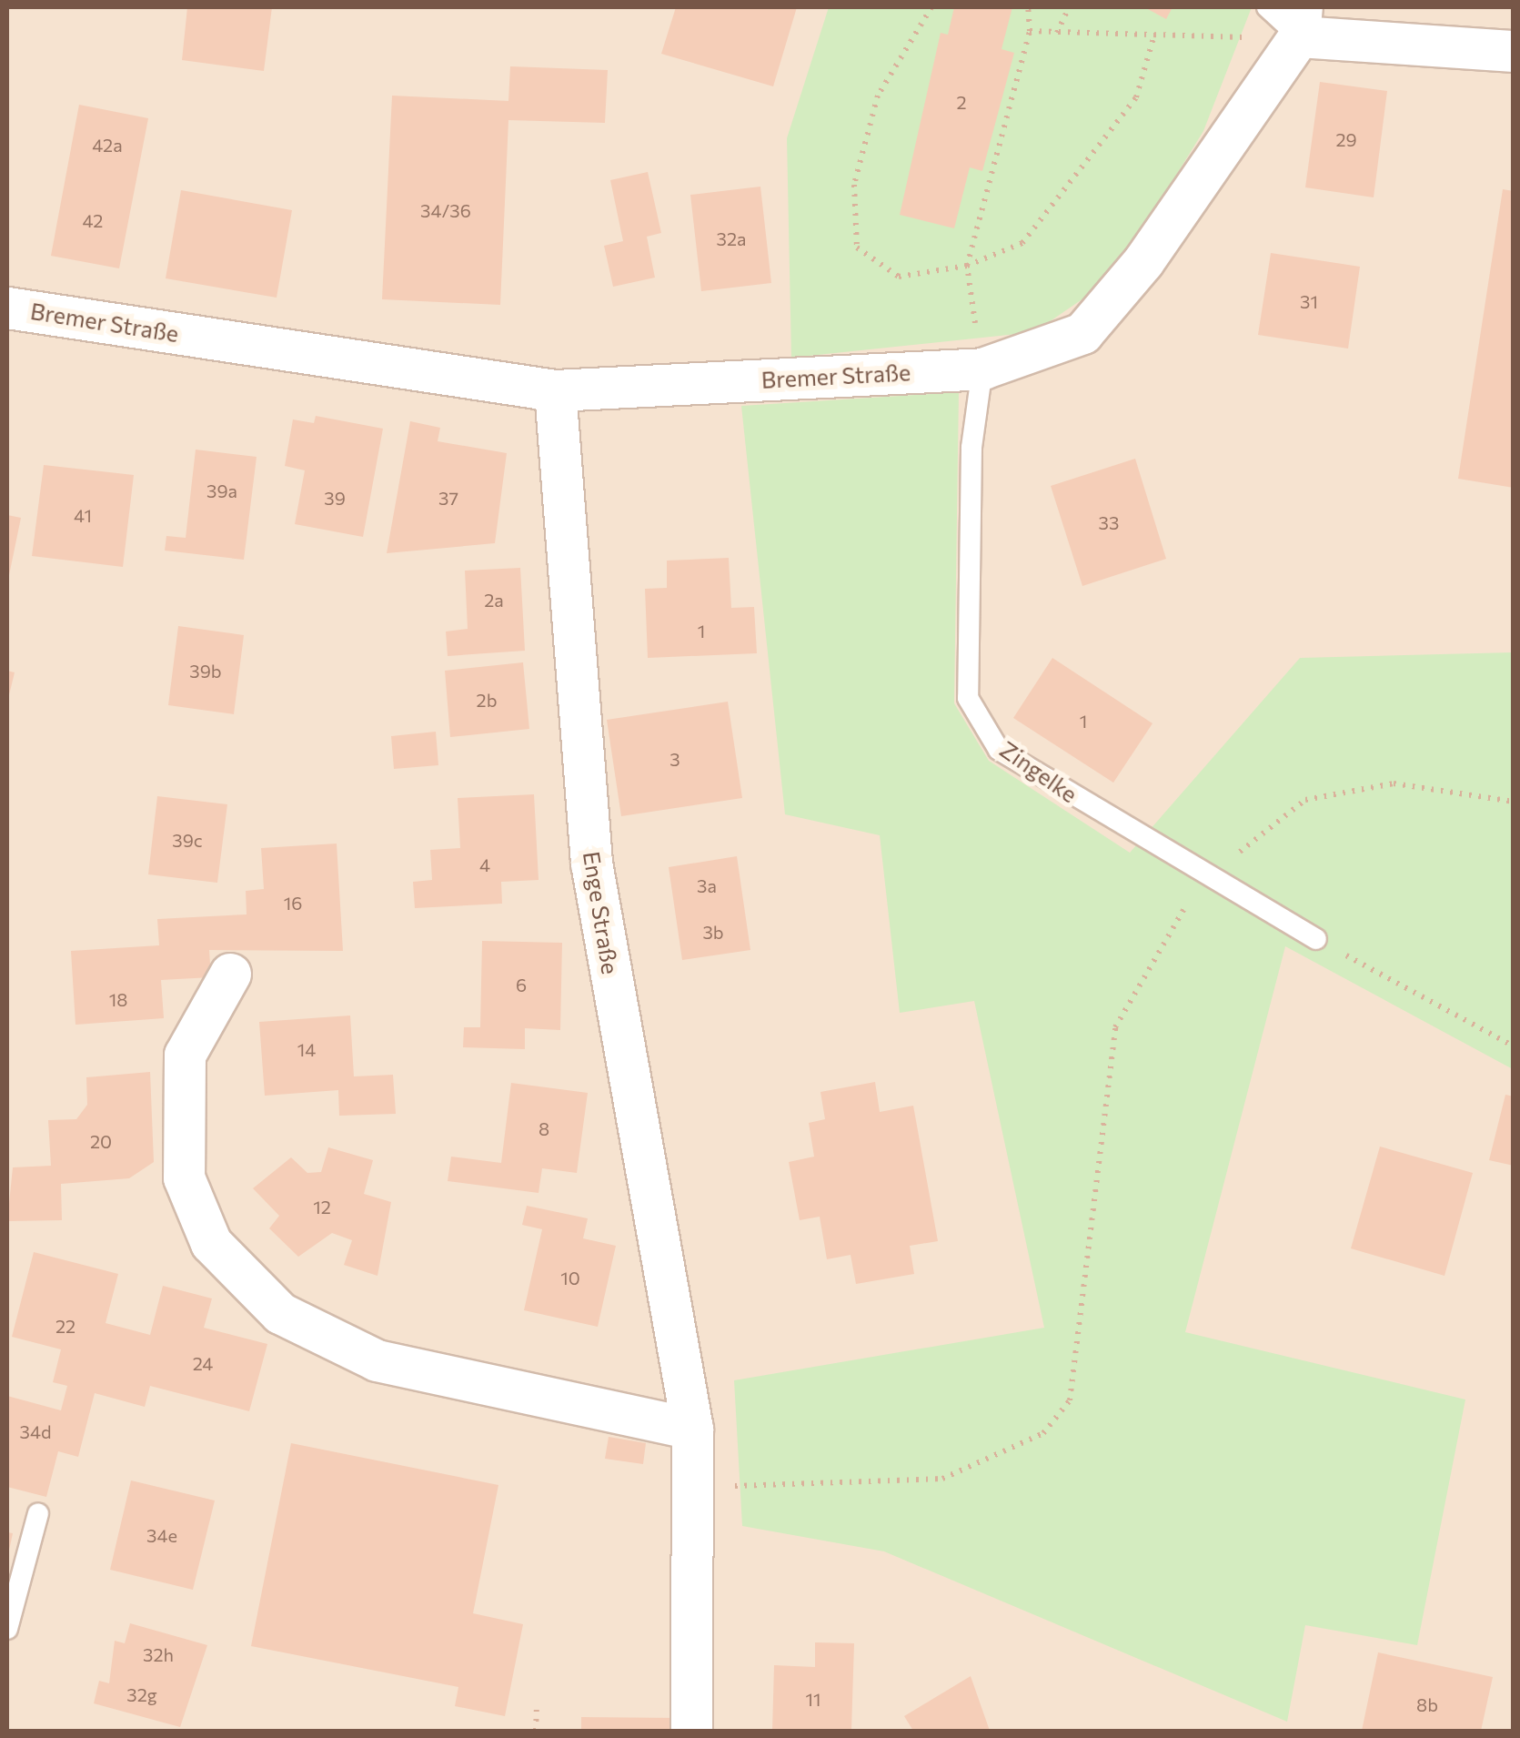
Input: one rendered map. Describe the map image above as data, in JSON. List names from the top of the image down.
{
  "streets": {
    "street": ["Bremer Straße", "Enge Straße"],
    "lane": ["Zingelke"]
  },
  "crossings": [
    ["Bremer Straße", "Zingelke"],
    ["Bremer Straße", "Enge Straße"]
  ],
  "house_numbers": [
    "2",
    "29",
    "42a",
    "34/36",
    "42",
    "32a",
    "31",
    "39a",
    "39",
    "37",
    "41",
    "33",
    "2a",
    "1",
    "39b",
    "2b",
    "1",
    "3",
    "39c",
    "4",
    "3a",
    "16",
    "3b",
    "6",
    "18",
    "14",
    "8",
    "20",
    "12",
    "10",
    "22",
    "24",
    "34d",
    "34e",
    "32h",
    "32g",
    "11",
    "8b"
  ]
}
